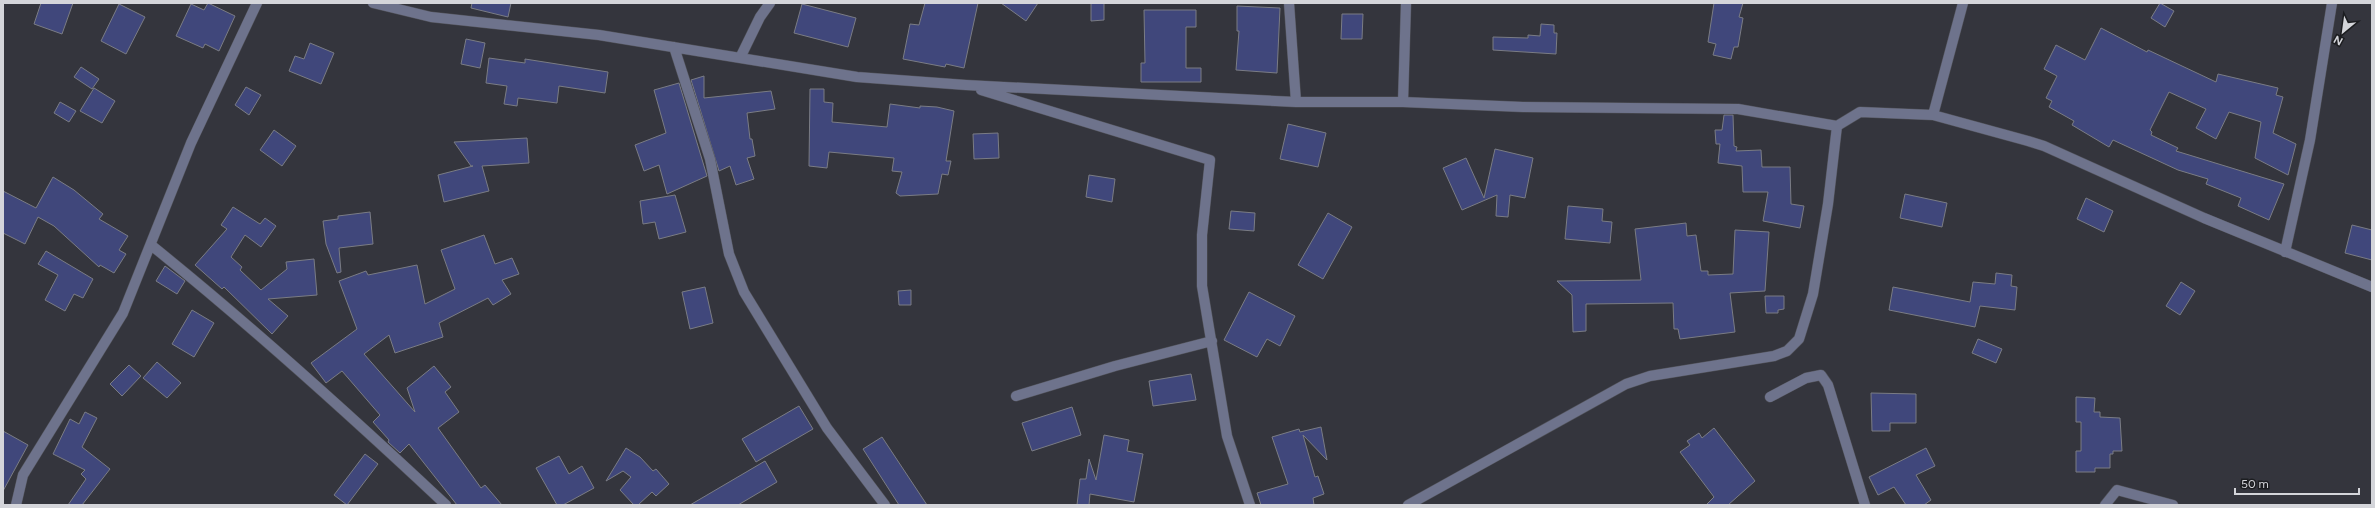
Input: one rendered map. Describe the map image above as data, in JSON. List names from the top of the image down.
{
  "scale_bar": "50 m",
  "north": "bottom left"
}
